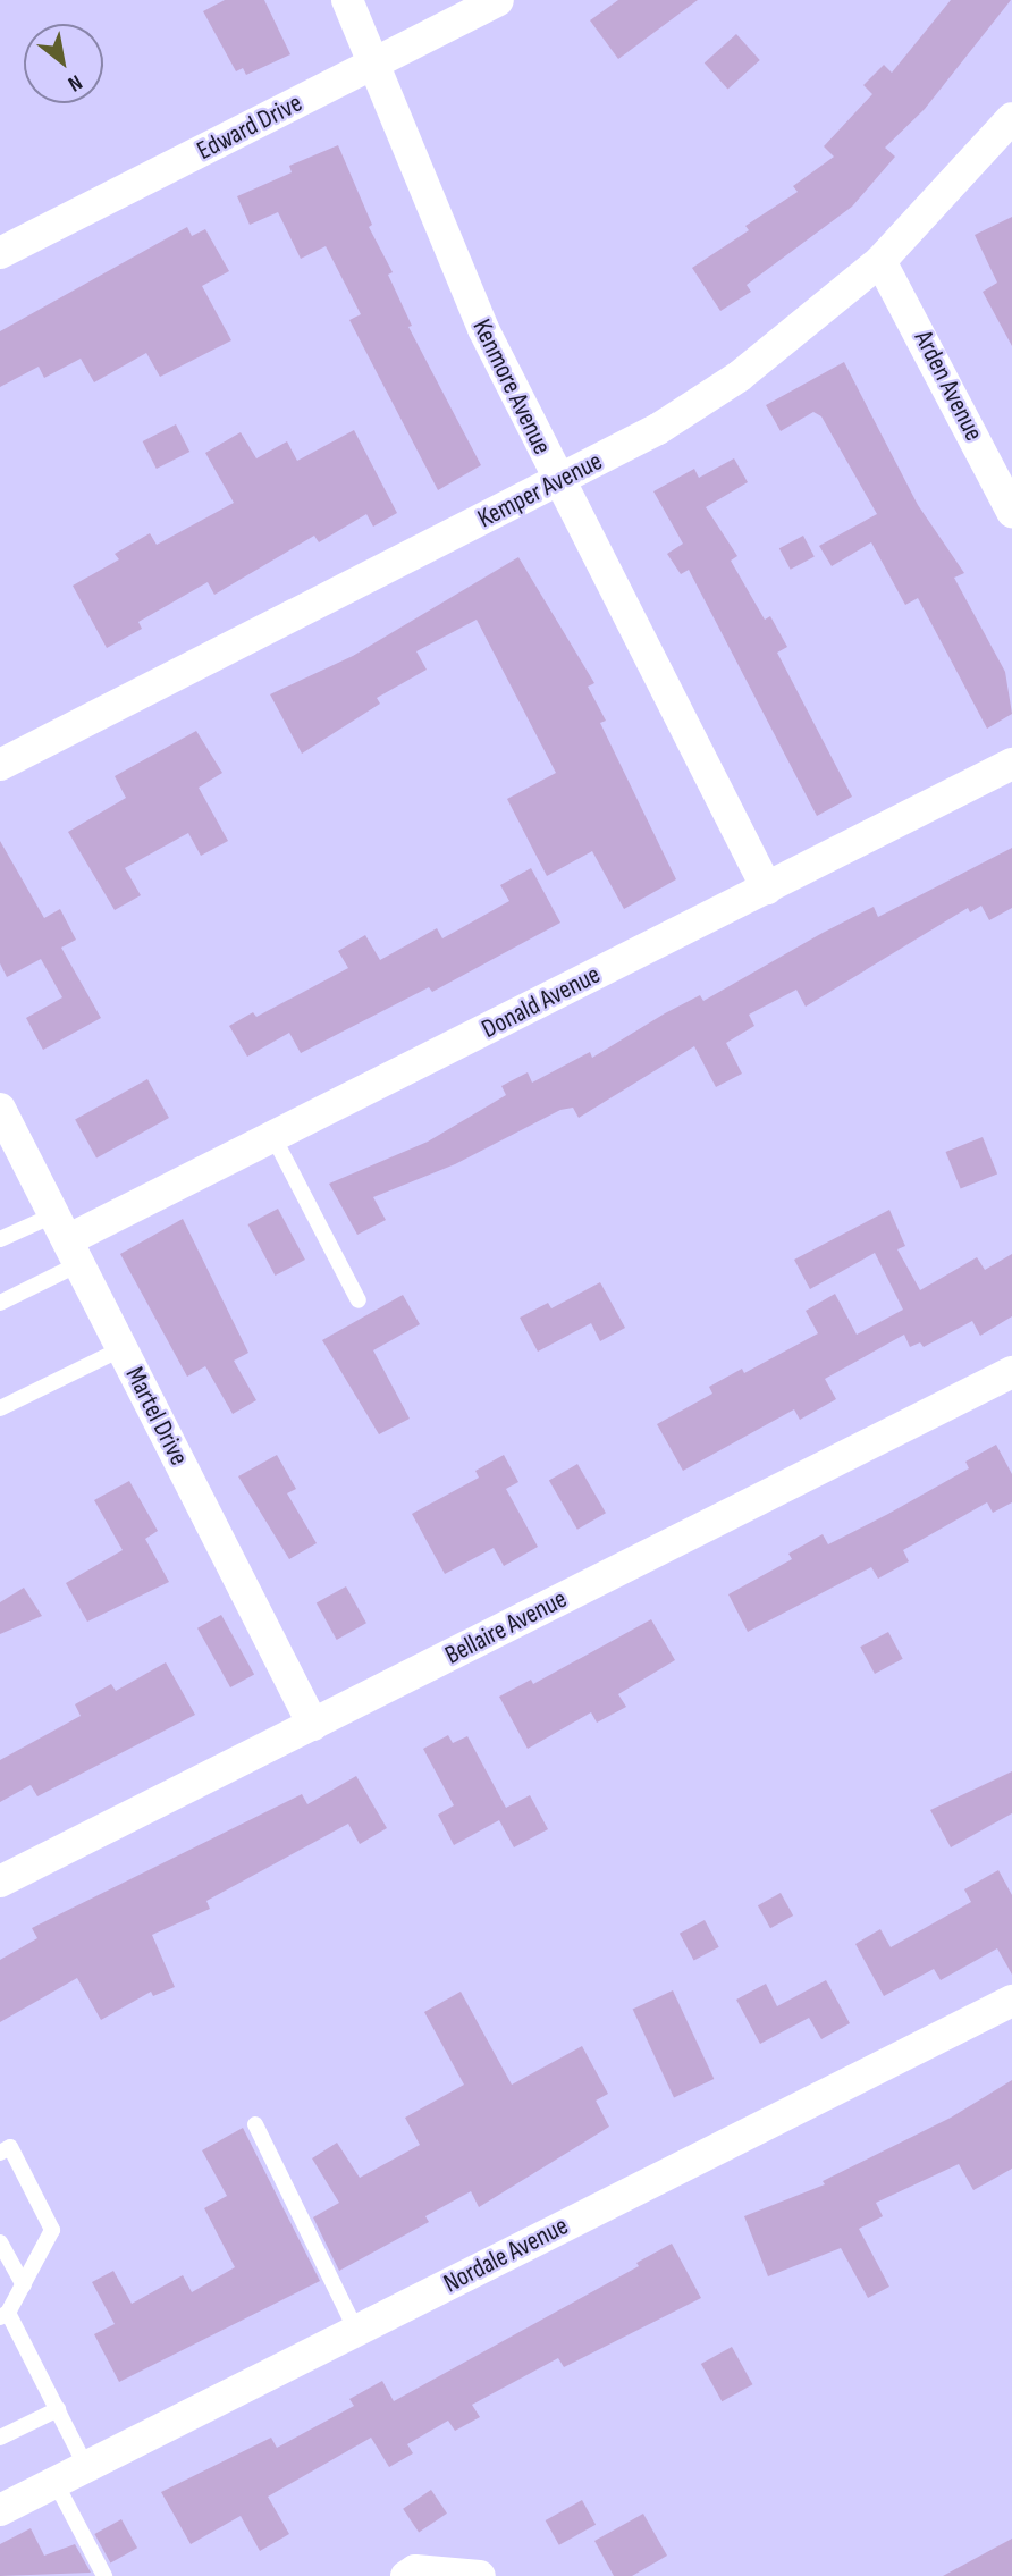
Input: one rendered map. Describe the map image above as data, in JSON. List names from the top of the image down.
{
  "streets": {
    "street": [
      "Edward Drive",
      "Arden Avenue",
      "Kenmore Avenue",
      "Kemper Avenue",
      "Donald Avenue",
      "Martel Drive",
      "Bellaire Avenue",
      "Nordale Avenue"
    ]
  },
  "crossings": [
    ["Edward Drive", "Kenmore Avenue"],
    ["Arden Avenue", "Kemper Avenue"],
    ["Kenmore Avenue", "Kemper Avenue"],
    ["Kenmore Avenue", "Donald Avenue"],
    ["Donald Avenue", "Martel Drive"],
    ["Martel Drive", "Bellaire Avenue"]
  ],
  "north": "bottom right"
}
